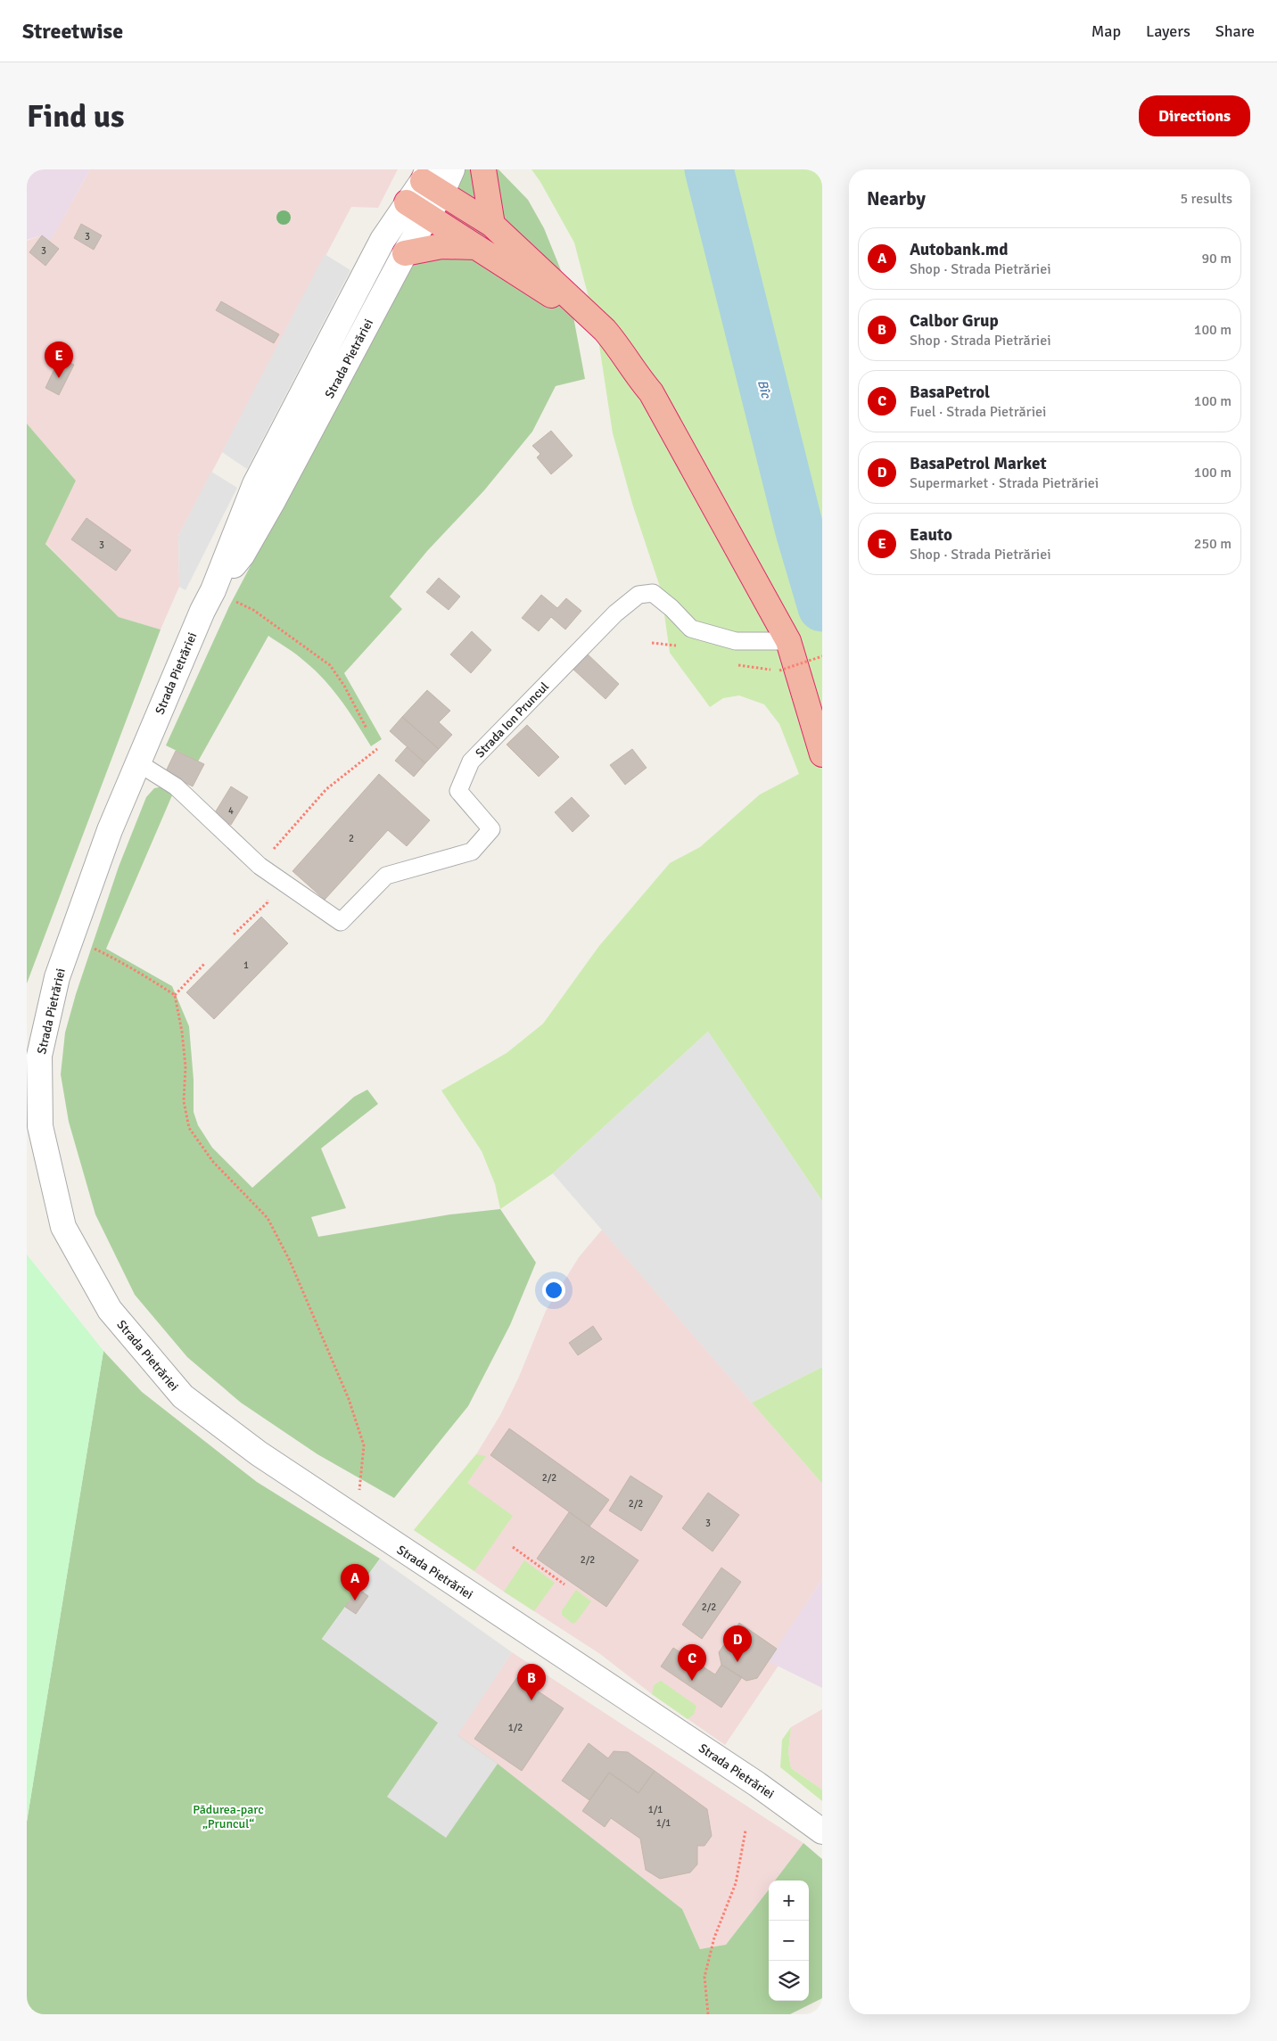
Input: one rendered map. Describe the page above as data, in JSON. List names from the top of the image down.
{
  "streets": {
    "street": ["Strada Pietrăriei"],
    "lane": ["Strada Ion Pruncul"]
  },
  "crossings": [
    ["Strada Pietrăriei", "Strada Ion Pruncul"]
  ],
  "water": ["Bîc"],
  "parks": ["Pădurea-parc „Pruncul“"],
  "house_numbers": [
    "3",
    "3",
    "3",
    "4",
    "2",
    "1",
    "2/2",
    "2/2",
    "3",
    "2/2",
    "2/2",
    "1/2",
    "1/1",
    "1/1"
  ],
  "page": {
    "header": "Streetwise",
    "nav": ["Map", "Layers", "Share"],
    "buttons": "Directions",
    "title": "Find us",
    "heading": ["Nearby", "5 results"],
    "list": [
      {
        "mark": "A",
        "name": "Autobank.md",
        "note": "Shop · Strada Pietrăriei",
        "value": "90 m"
      },
      {
        "mark": "B",
        "name": "Calbor Grup",
        "note": "Shop · Strada Pietrăriei",
        "value": "100 m"
      },
      {
        "mark": "C",
        "name": "BasaPetrol",
        "note": "Fuel · Strada Pietrăriei",
        "value": "100 m"
      },
      {
        "mark": "D",
        "name": "BasaPetrol Market",
        "note": "Supermarket · Strada Pietrăriei",
        "value": "100 m"
      },
      {
        "mark": "E",
        "name": "Eauto",
        "note": "Shop · Strada Pietrăriei",
        "value": "250 m"
      }
    ],
    "pins": [
      "E",
      "A",
      "D",
      "C",
      "B"
    ],
    "map_buttons": ["+", "−"]
  }
}
